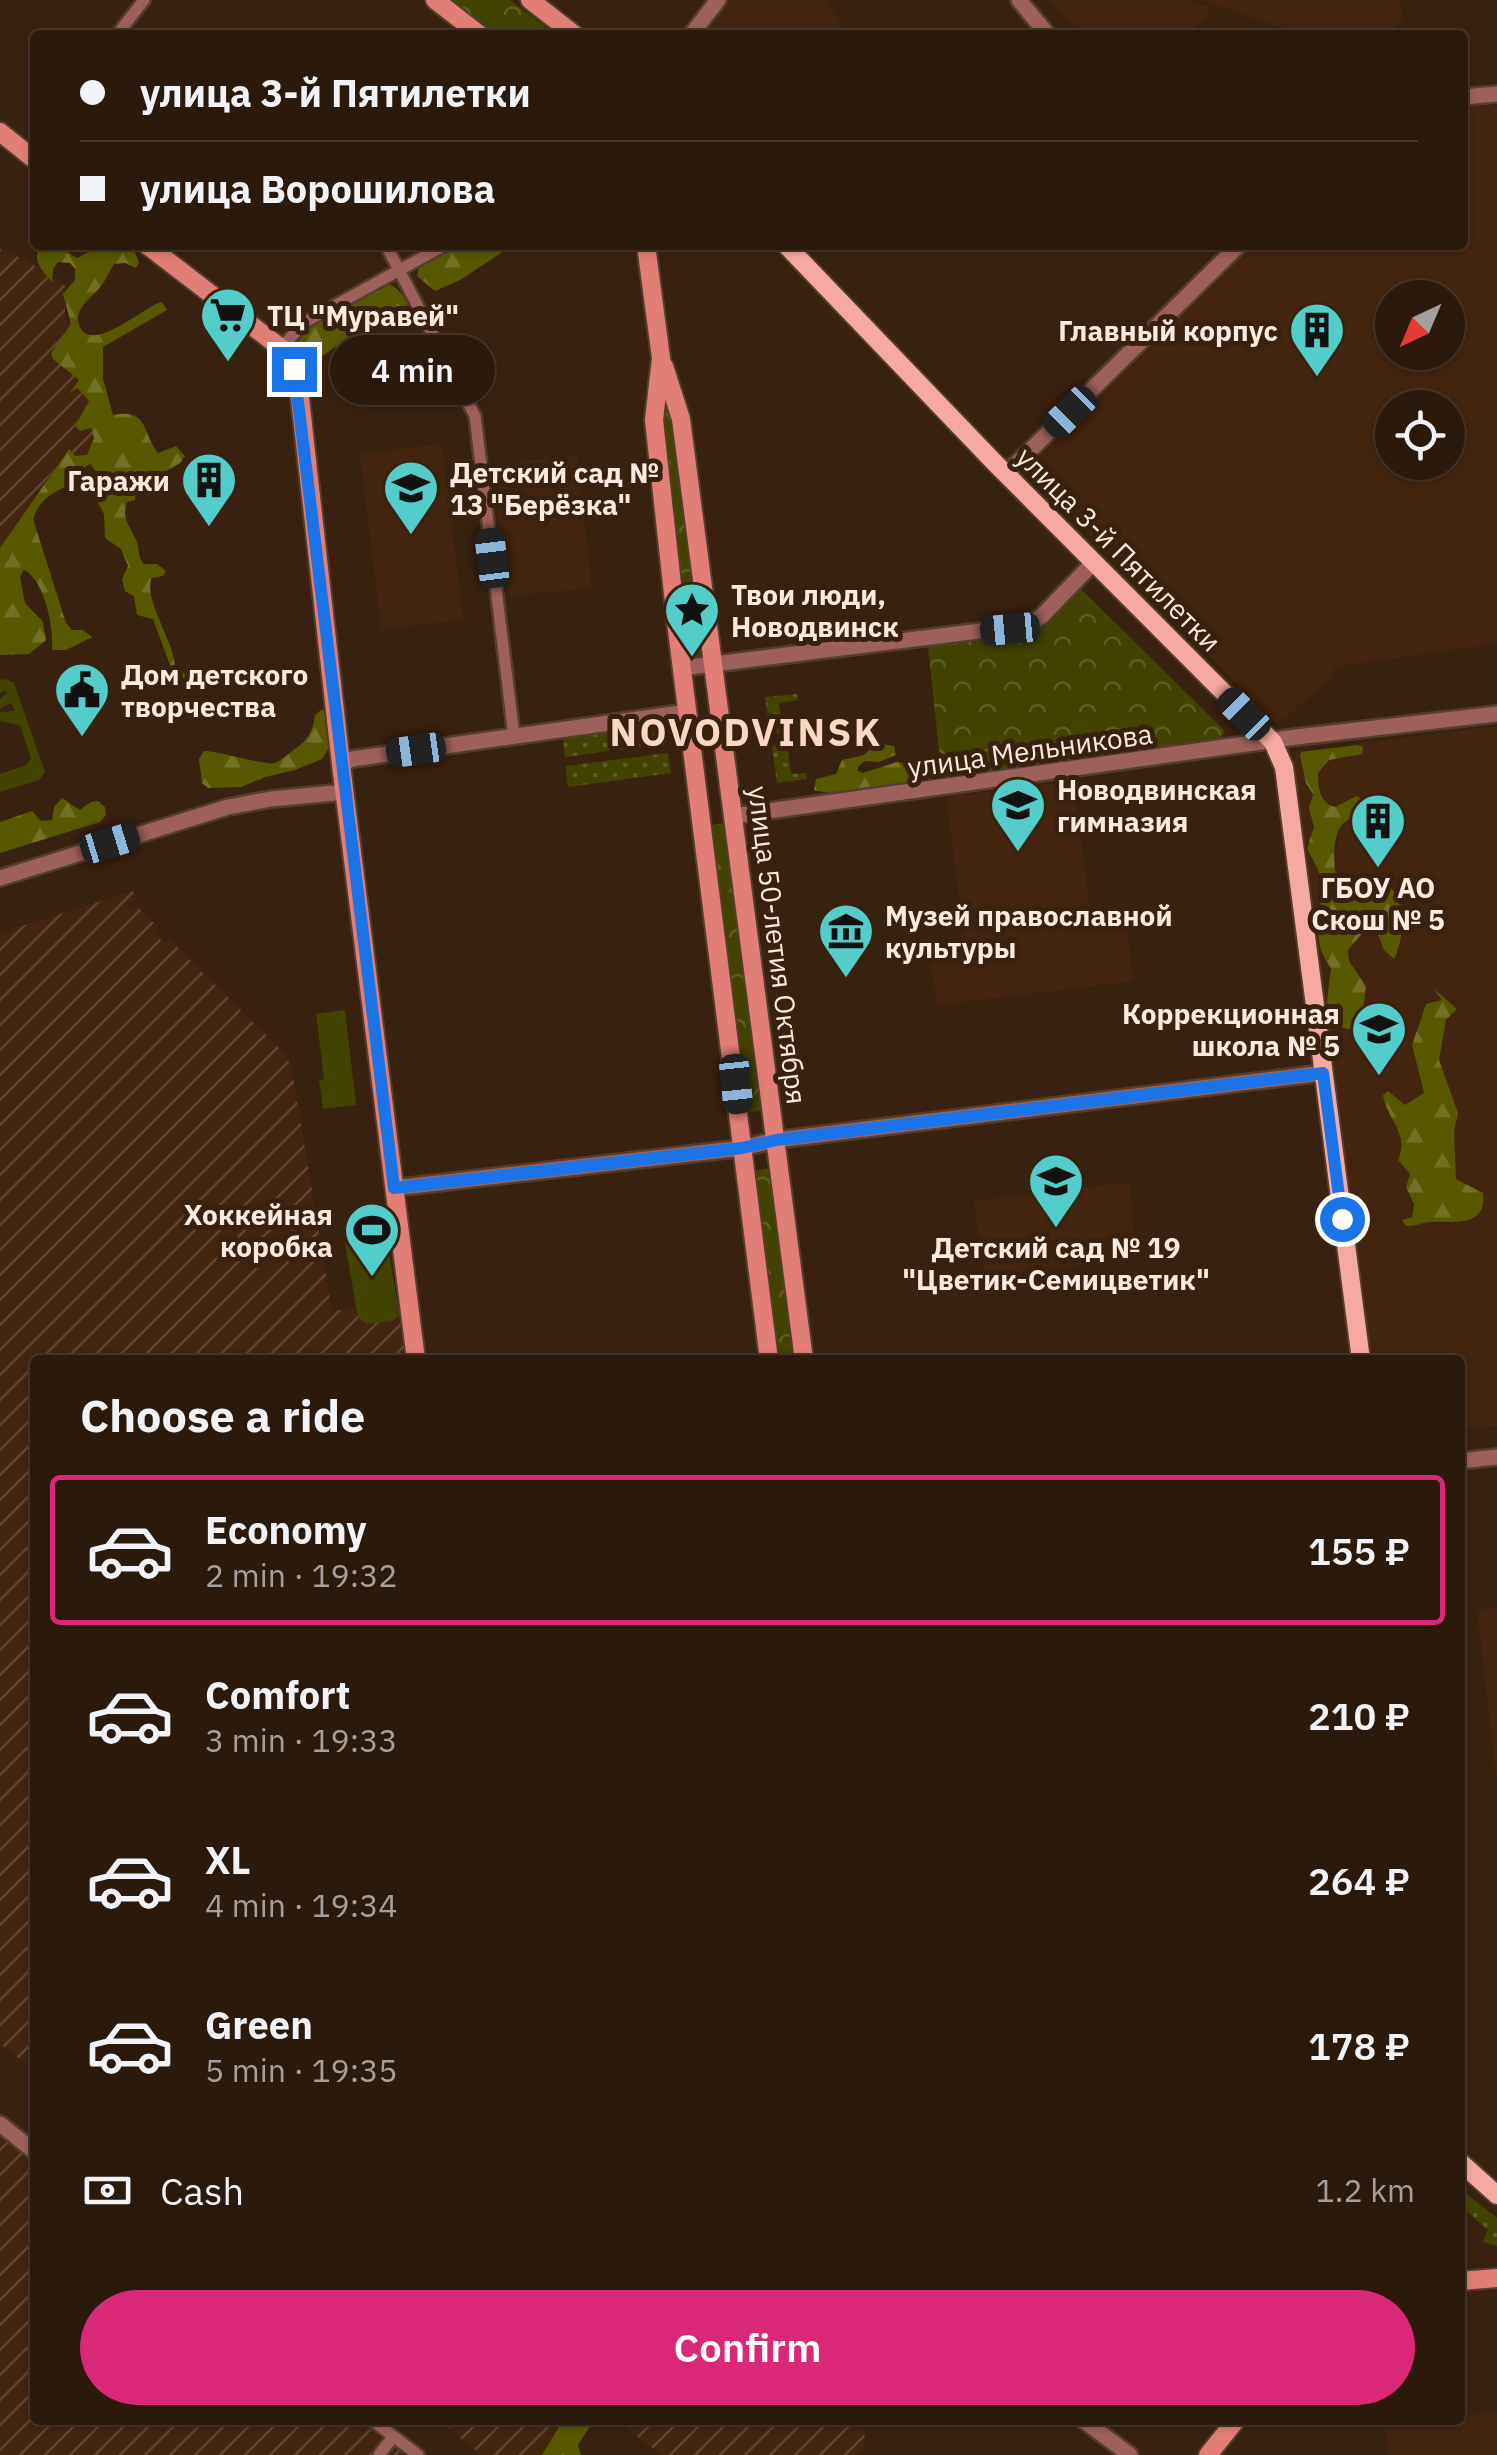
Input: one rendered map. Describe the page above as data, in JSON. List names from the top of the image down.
{
  "streets": {
    "main road": ["улица 3-й Пятилетки", "улица 50-летия Октября"],
    "street": ["улица Мельникова"]
  },
  "crossings": [
    ["улица 3-й Пятилетки", "улица Мельникова"],
    ["улица Мельникова", "улица 50-летия Октября"]
  ],
  "districts": ["NOVODVINSK"],
  "places": {
    "supermarket": ["ТЦ \"Муравей\""],
    "building": ["Главный корпус", "Гаражи", "ГБОУ АО Скош № 5"],
    "school or university": [
      "Детский сад № 13 \"Берёзка\"",
      "Новодвинская гимназия",
      "Коррекционная школа № 5",
      "Детский сад № 19 \"Цветик-Семицветик\""
    ],
    "place": ["Твои люди, Новодвинск"],
    "public building": ["Дом детского творчества"],
    "museum": ["Музей православной культуры"],
    "sports": ["Хоккейная коробка"]
  },
  "north": "bottom left",
  "page": {
    "banner": ["улица 3-й Пятилетки", "улица Ворошилова"],
    "bubble": "4 min",
    "heading": "Choose a ride",
    "list": [
      {
        "name": "Economy",
        "note": "2 min · 19:32",
        "value": "155 ₽"
      },
      {
        "name": "Comfort",
        "note": "3 min · 19:33",
        "value": "210 ₽"
      },
      {
        "name": "XL",
        "note": "4 min · 19:34",
        "value": "264 ₽"
      },
      {
        "name": "Green",
        "note": "5 min · 19:35",
        "value": "178 ₽"
      }
    ],
    "pay": ["Cash", "1.2 km"],
    "buttons": "Confirm"
  }
}
